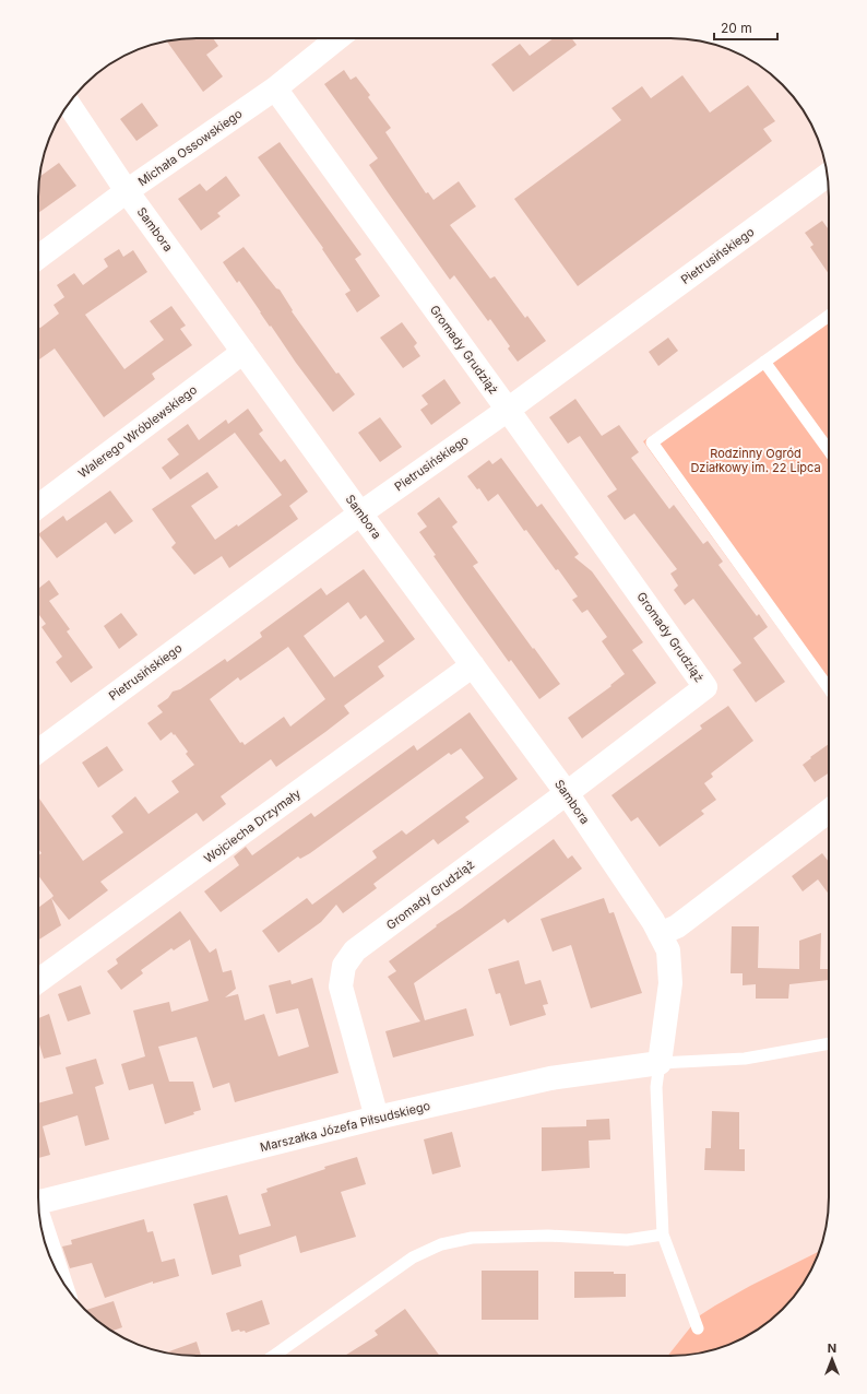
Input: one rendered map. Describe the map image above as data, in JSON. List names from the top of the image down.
{
  "streets": {
    "street": [
      "Michała Ossowskiego",
      "Sambora",
      "Pietrusińskiego",
      "Gromady Grudziąż",
      "Walerego Wróblewskiego",
      "Wojciecha Drzymały",
      "Marszałka Józefa Piłsudskiego"
    ]
  },
  "crossings": [
    ["Michała Ossowskiego", "Sambora"],
    ["Michała Ossowskiego", "Gromady Grudziąż"],
    ["Sambora", "Pietrusińskiego"],
    ["Sambora", "Gromady Grudziąż"],
    ["Sambora", "Walerego Wróblewskiego"],
    ["Sambora", "Wojciecha Drzymały"],
    ["Sambora", "Marszałka Józefa Piłsudskiego"],
    ["Pietrusińskiego", "Gromady Grudziąż"],
    ["Gromady Grudziąż", "Marszałka Józefa Piłsudskiego"]
  ],
  "parks": ["Rodzinny Ogród Działkowy im. 22 Lipca"],
  "scale_bar": "20 m",
  "north": "top"
}
